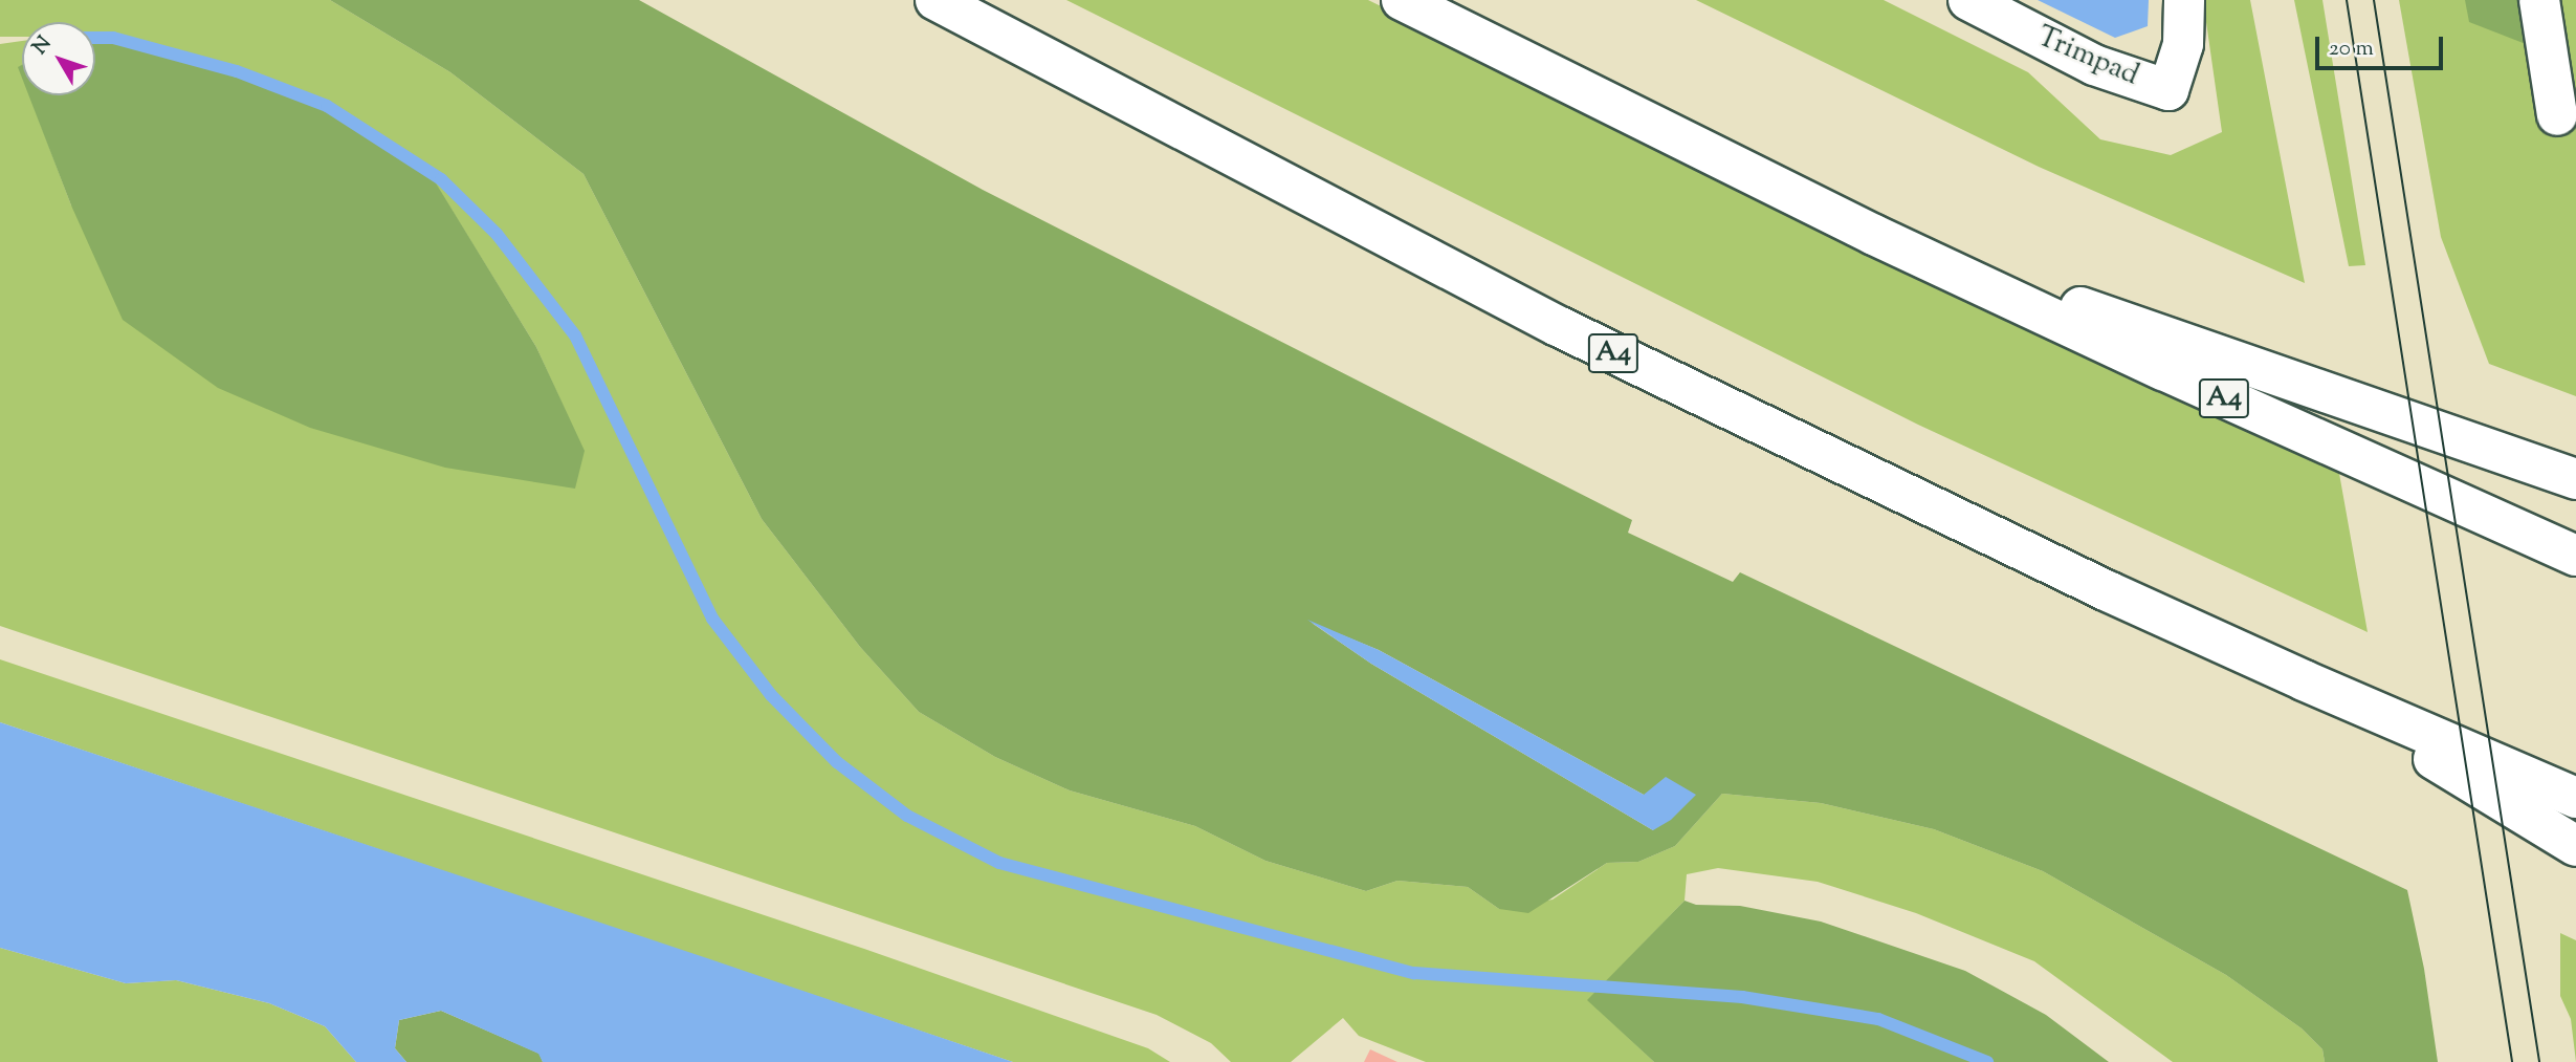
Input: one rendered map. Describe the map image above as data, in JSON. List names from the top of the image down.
{
  "streets": {
    "main road": ["Trimpad", "A4"]
  },
  "scale_bar": "20 m",
  "north": "top left"
}
